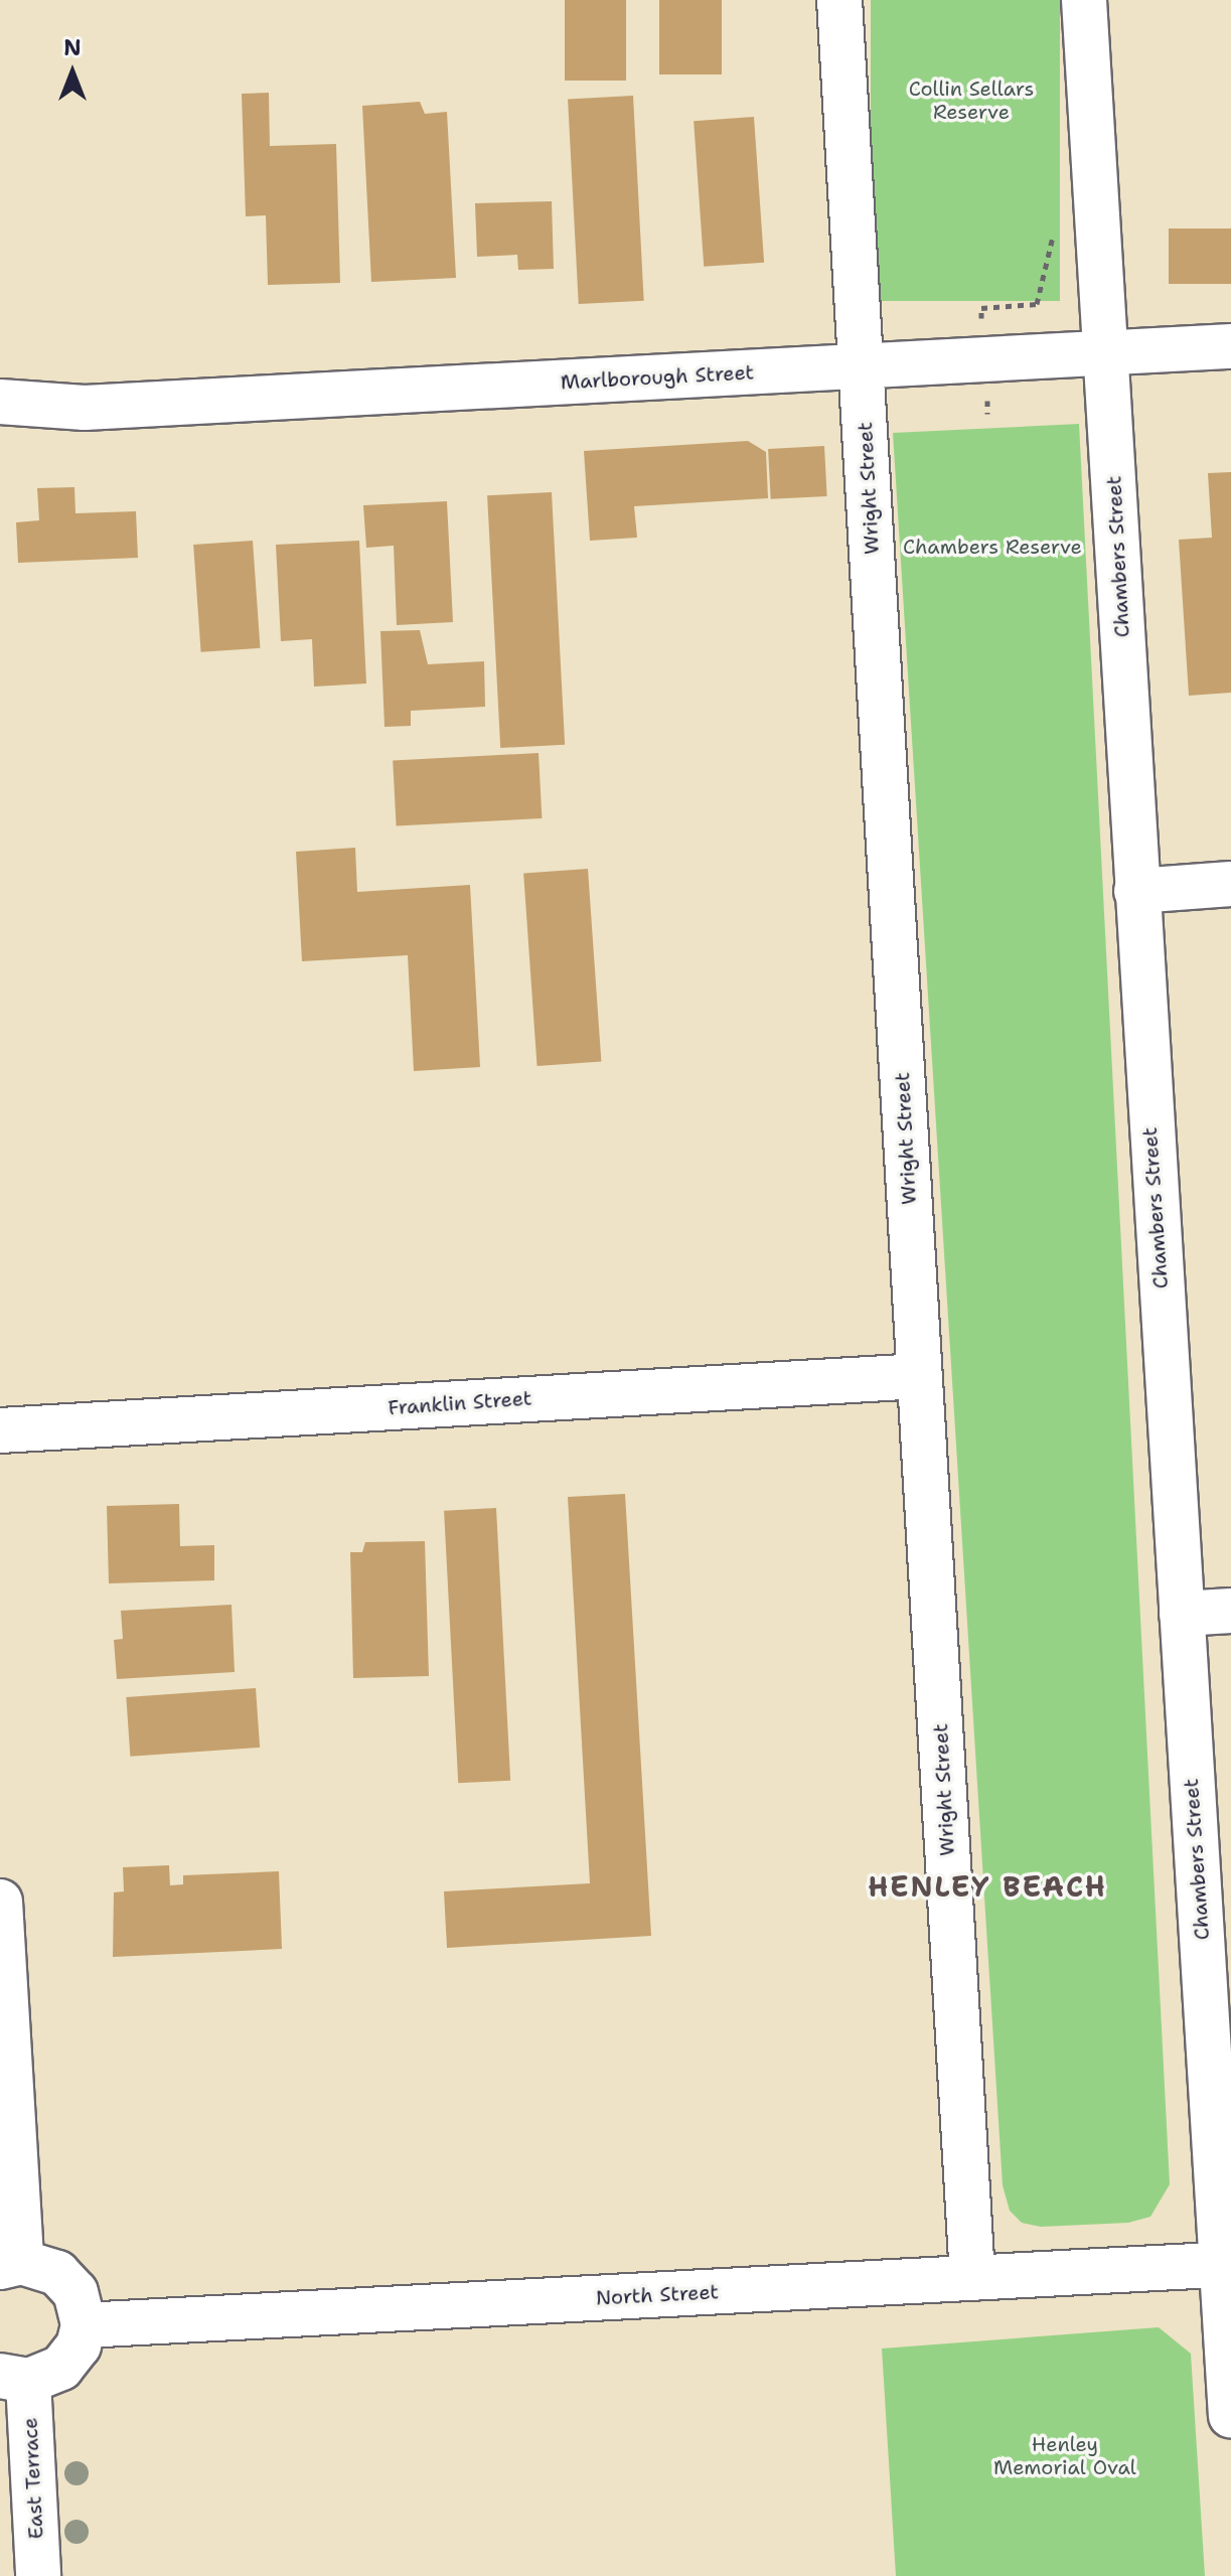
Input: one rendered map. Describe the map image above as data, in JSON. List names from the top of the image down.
{
  "streets": {
    "street": [
      "Marlborough Street",
      "Wright Street",
      "Chambers Street",
      "Franklin Street",
      "North Street",
      "East Terrace"
    ]
  },
  "crossings": [
    ["Marlborough Street", "Wright Street"],
    ["Marlborough Street", "Chambers Street"],
    ["Wright Street", "Franklin Street"],
    ["Wright Street", "North Street"],
    ["Chambers Street", "North Street"]
  ],
  "districts": ["HENLEY BEACH"],
  "parks": ["Collin Sellars Reserve", "Chambers Reserve", "Henley Memorial Oval"],
  "north": "top"
}
